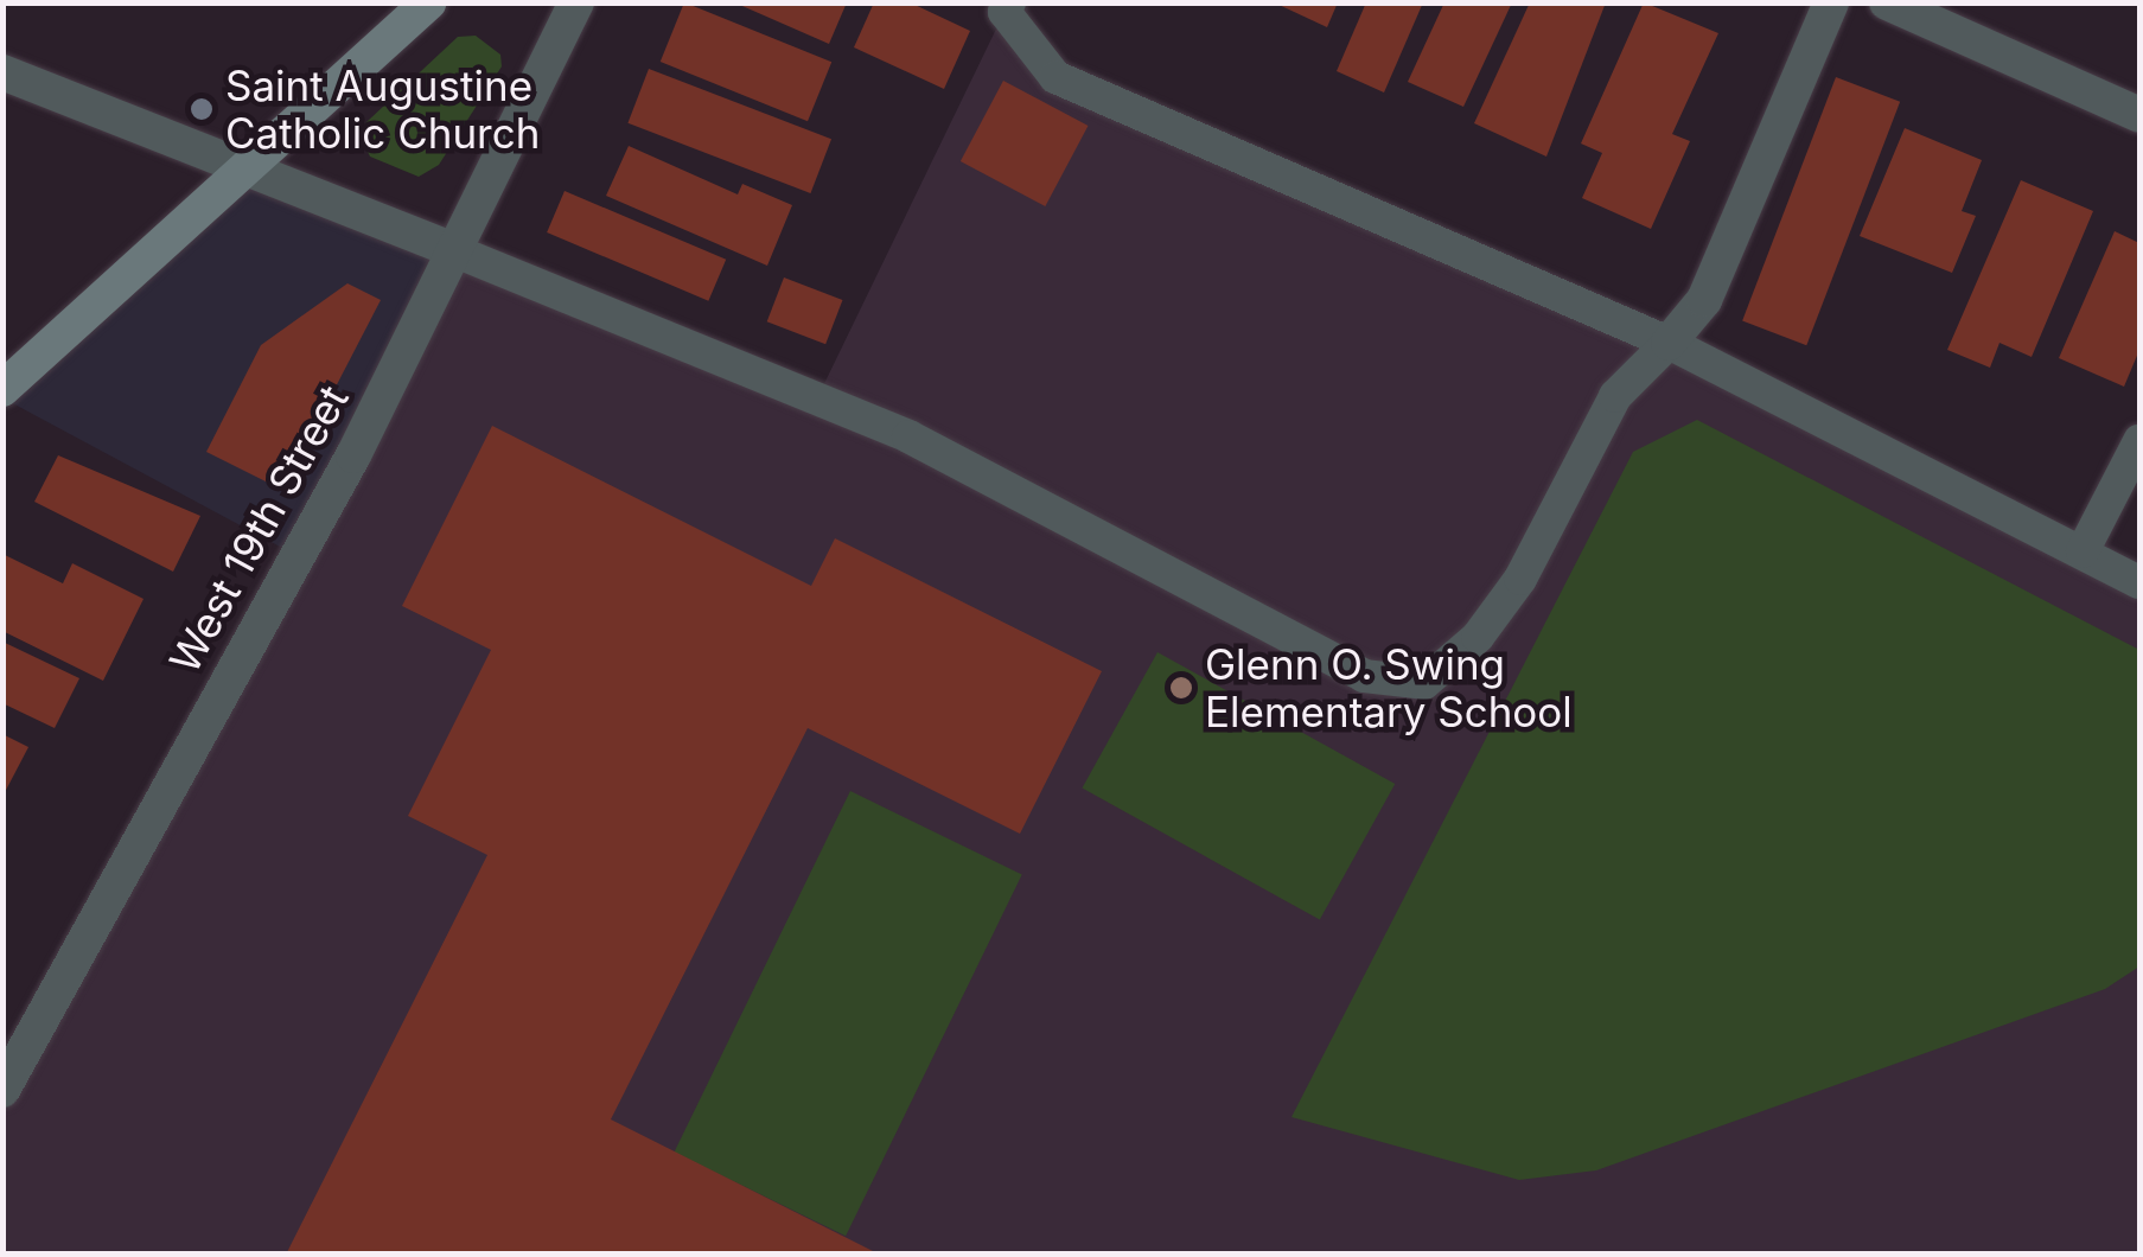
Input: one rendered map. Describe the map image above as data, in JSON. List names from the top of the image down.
{
  "streets": {
    "street": ["West 19th Street"]
  },
  "places": ["Saint Augustine Catholic Church", "Glenn O. Swing Elementary School"]
}
